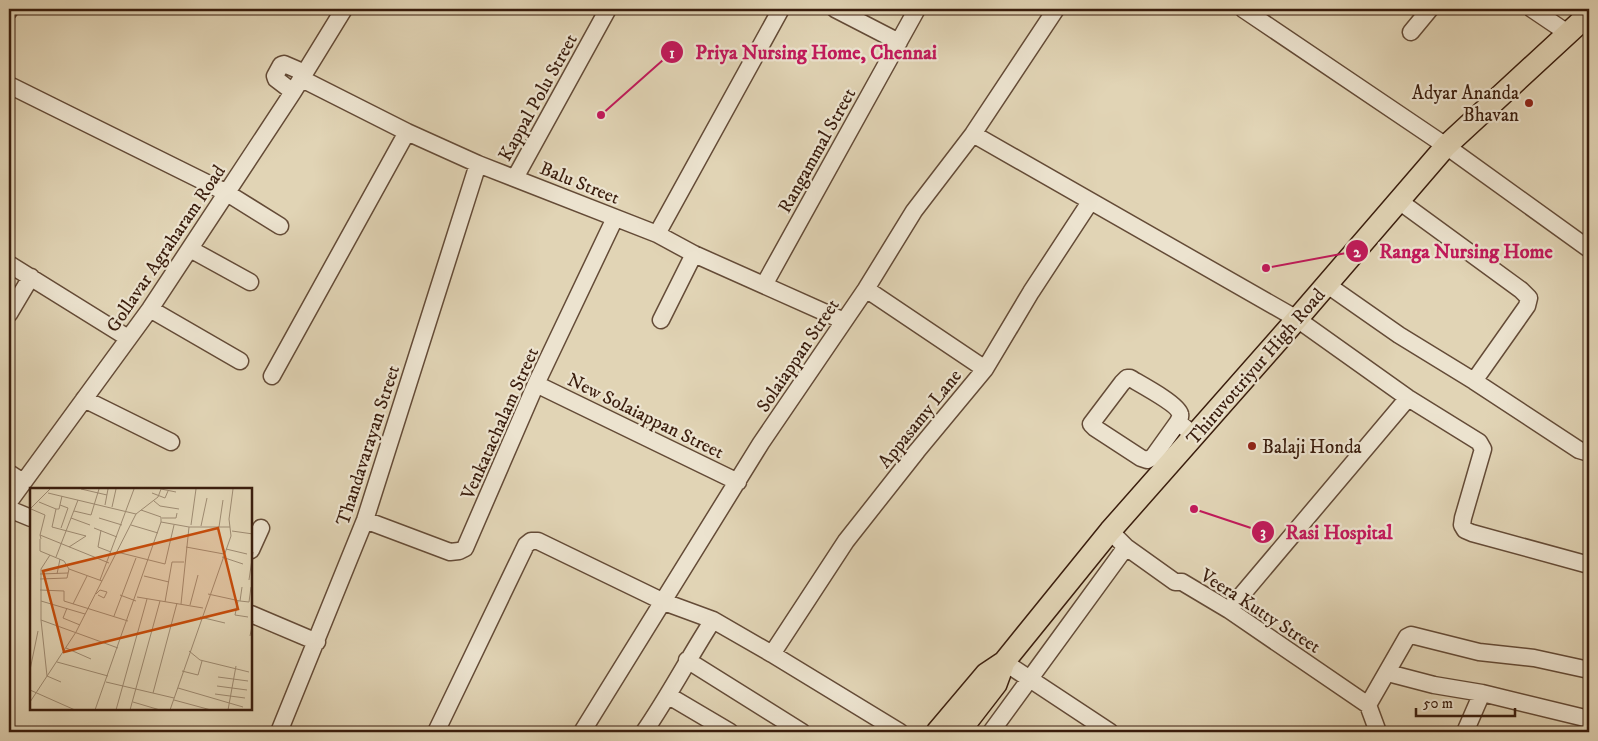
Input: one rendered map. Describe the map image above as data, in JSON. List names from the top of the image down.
{
  "streets": {
    "main road": ["Thiruvottriyur High Road"],
    "street": [
      "Kappal Polu Street",
      "Rangammal Street",
      "Balu Street",
      "Gollavar Agraharam Road",
      "Solaiappan Street",
      "New Solaiappan Street",
      "Appasamy Lane",
      "Venkatachalam Street",
      "Thandavarayan Street",
      "Veera Kutty Street"
    ]
  },
  "crossings": [
    ["Kappal Polu Street", "Balu Street"],
    ["Rangammal Street", "Balu Street"],
    ["Balu Street", "Gollavar Agraharam Road"],
    ["Balu Street", "Solaiappan Street"],
    ["Balu Street", "Venkatachalam Street"],
    ["Balu Street", "Thandavarayan Street"],
    ["Solaiappan Street", "New Solaiappan Street"],
    ["Thiruvottriyur High Road", "Veera Kutty Street"],
    ["New Solaiappan Street", "Venkatachalam Street"],
    ["Venkatachalam Street", "Thandavarayan Street"]
  ],
  "places": [
    "Adyar Ananda Bhavan",
    "Priya Nursing Home, Chennai",
    "Ranga Nursing Home",
    "Balaji Honda",
    "Rasi Hospital"
  ],
  "scale_bar": "50 m"
}
